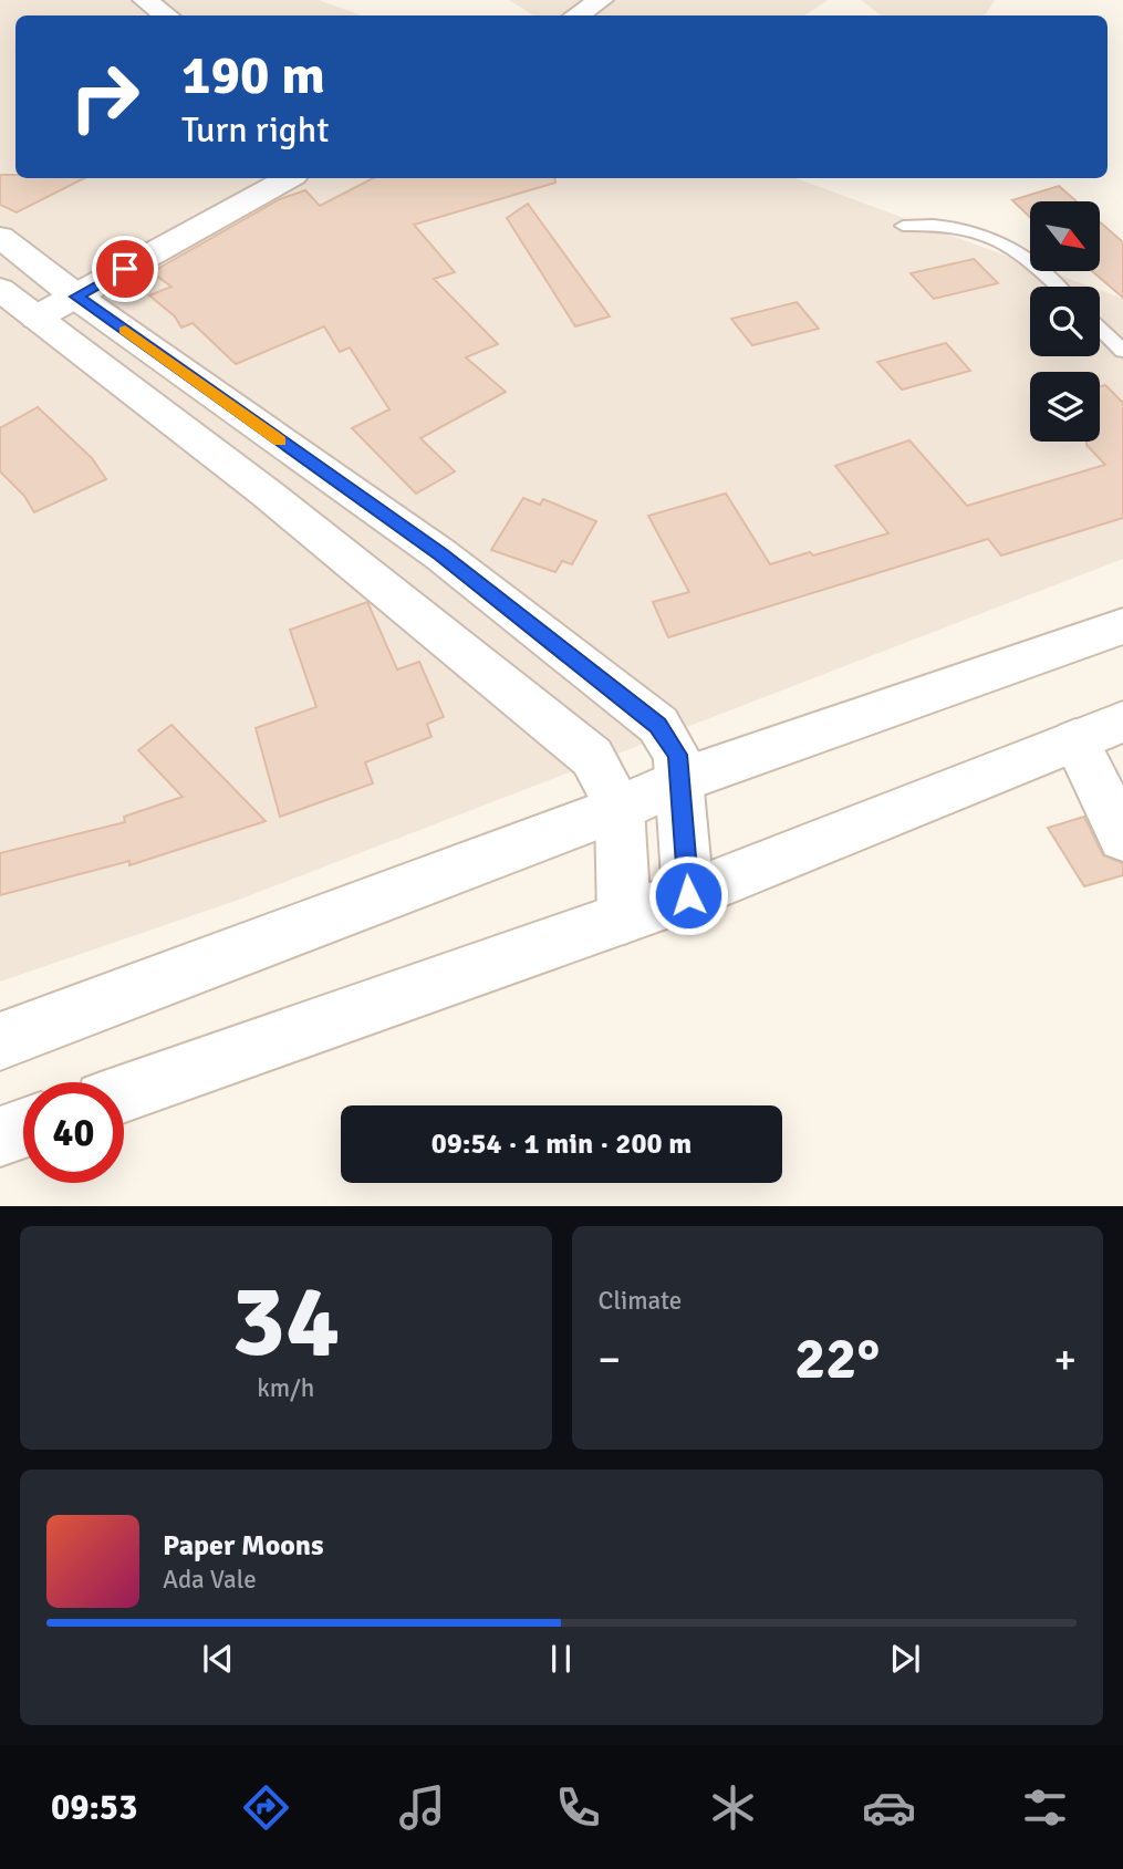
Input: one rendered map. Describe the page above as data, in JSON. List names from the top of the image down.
{
  "north": "bottom right",
  "page": {
    "turn": ["190 m", "Turn right"],
    "limit": "40",
    "trip": "09:54 · 1 min · 200 m",
    "tile": [
      ["34", "km/h"],
      "Climate"
    ],
    "heat": ["−", "22°", "+"],
    "song": ["Paper Moons", "Ada Vale"],
    "tabs": "09:53"
  }
}
